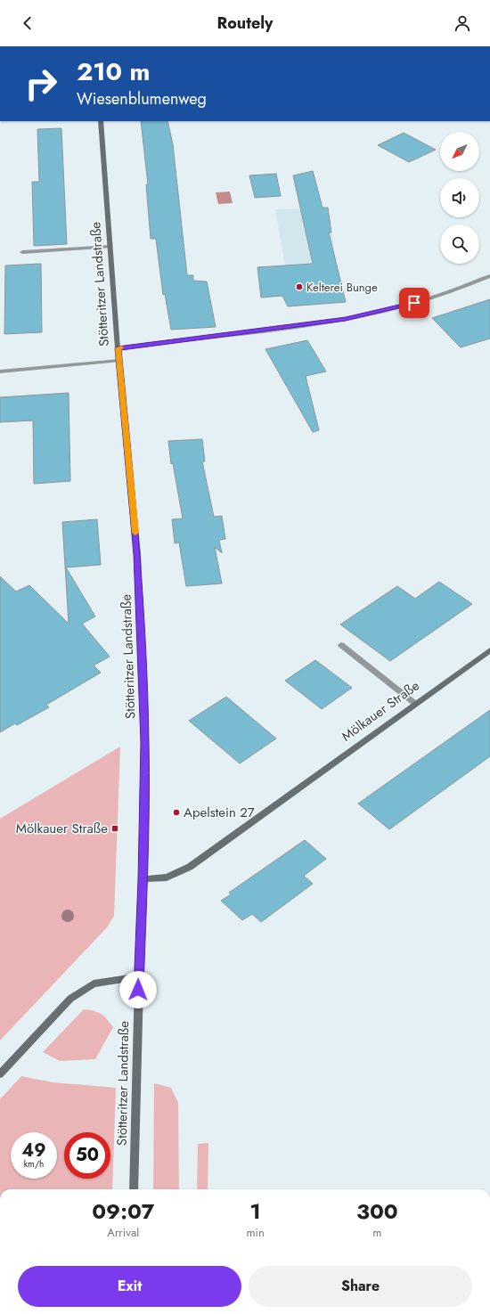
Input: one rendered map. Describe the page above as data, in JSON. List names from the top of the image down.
{
  "streets": {
    "main road": ["Stötteritzer Landstraße", "Mölkauer Straße"]
  },
  "crossings": [
    ["Stötteritzer Landstraße", "Mölkauer Straße"]
  ],
  "places": {
    "other": ["Kelterei Bunge", "Apelstein 27"],
    "transit": ["Mölkauer Straße"]
  },
  "north": "bottom left",
  "page": {
    "header": "Routely",
    "turn": ["210 m", "Wiesenblumenweg"],
    "speed": "49 km/h",
    "limit": "50",
    "eta": [
      "09:07",
      "Arrival",
      "1",
      "min",
      "300",
      "m"
    ],
    "buttons": ["Exit", "Share"]
  }
}
